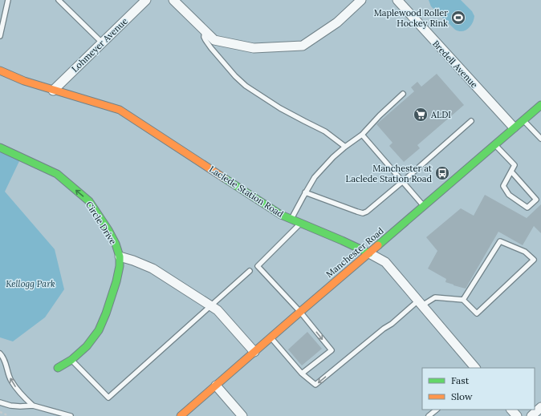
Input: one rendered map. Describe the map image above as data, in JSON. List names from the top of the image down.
{
  "streets": {
    "street": [
      "Lohmeyer Avenue",
      "Bredell Avenue",
      "Laclede Station Road",
      "Circle Drive",
      "Manchester Road"
    ]
  },
  "crossings": [
    ["Lohmeyer Avenue", "Laclede Station Road"],
    ["Bredell Avenue", "Manchester Road"],
    ["Laclede Station Road", "Manchester Road"]
  ],
  "one_way": ["Circle Drive"],
  "parks": ["Kellogg Park"],
  "places": {
    "sports": ["Maplewood Roller Hockey Rink"],
    "supermarket": ["ALDI"],
    "bus stop": ["Manchester at Laclede Station Road"]
  },
  "legend": ["Fast", "Slow"]
}
